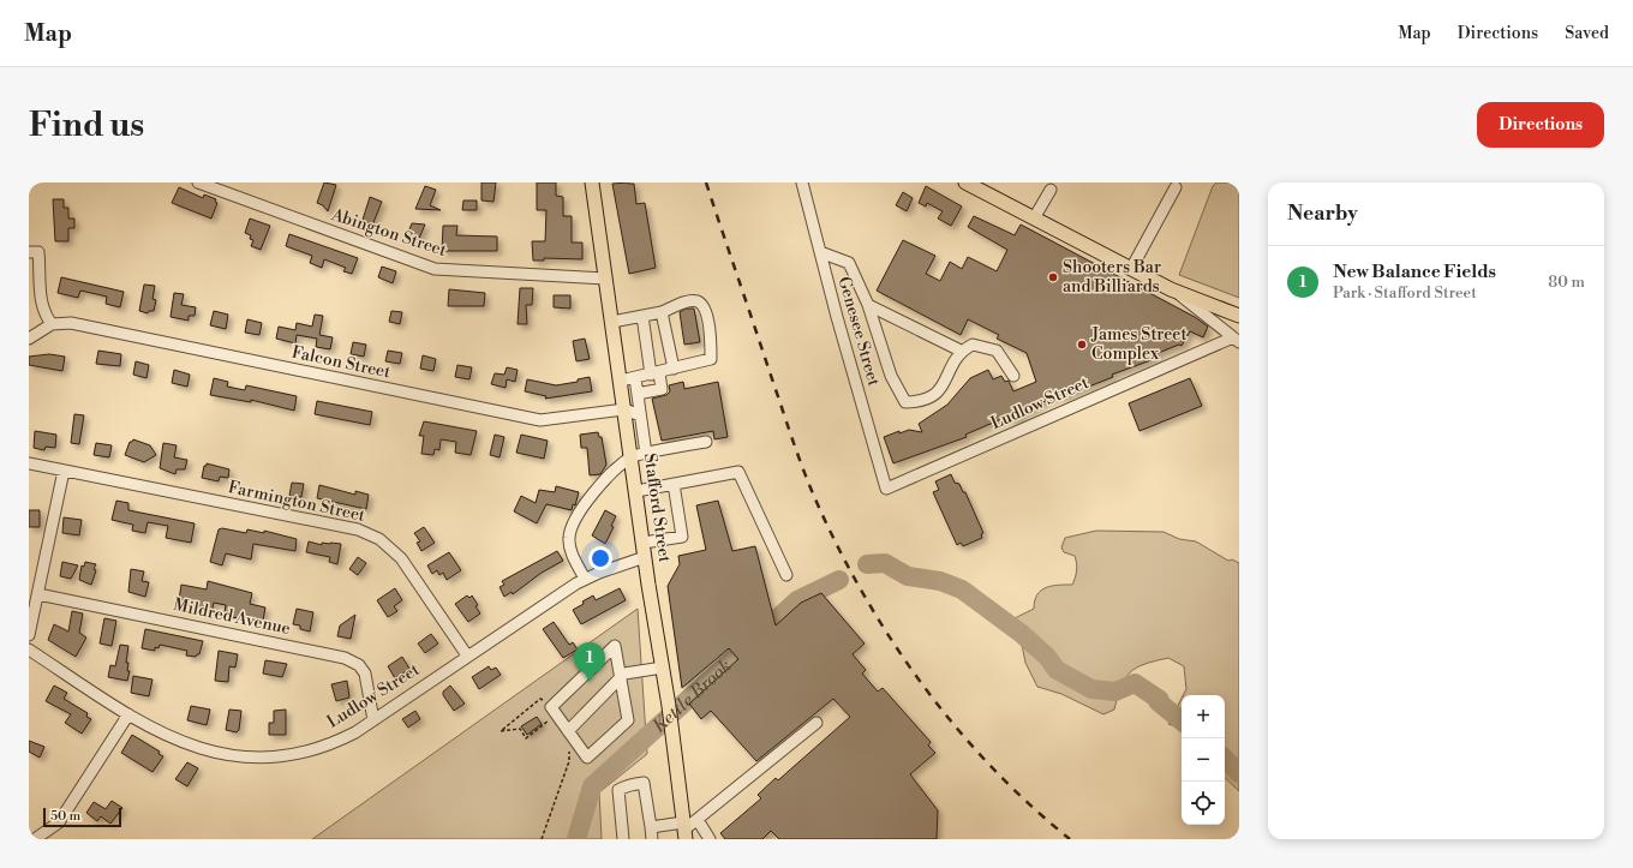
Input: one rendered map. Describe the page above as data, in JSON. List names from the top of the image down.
{
  "streets": {
    "main road": ["Stafford Street"],
    "street": [
      "Abington Street",
      "Genesee Street",
      "Falcon Street",
      "Ludlow Street",
      "Farmington Street",
      "Mildred Avenue"
    ]
  },
  "crossings": [
    ["Abington Street", "Stafford Street"],
    ["Genesee Street", "Ludlow Street"],
    ["Falcon Street", "Stafford Street"],
    ["Ludlow Street", "Farmington Street"],
    ["Ludlow Street", "Stafford Street"],
    ["Ludlow Street", "Mildred Avenue"]
  ],
  "water": ["Kettle Brook"],
  "places": ["Shooters Bar and Billiards", "James Street Complex"],
  "scale_bar": "50 m",
  "page": {
    "header": "Map",
    "nav": ["Map", "Directions", "Saved"],
    "buttons": "Directions",
    "title": "Find us",
    "heading": "Nearby",
    "list": [
      {
        "mark": "1",
        "name": "New Balance Fields",
        "note": "Park · Stafford Street",
        "value": "80 m"
      }
    ],
    "pins": "1",
    "map_buttons": ["+", "−"],
    "scale": "50 m"
  }
}
